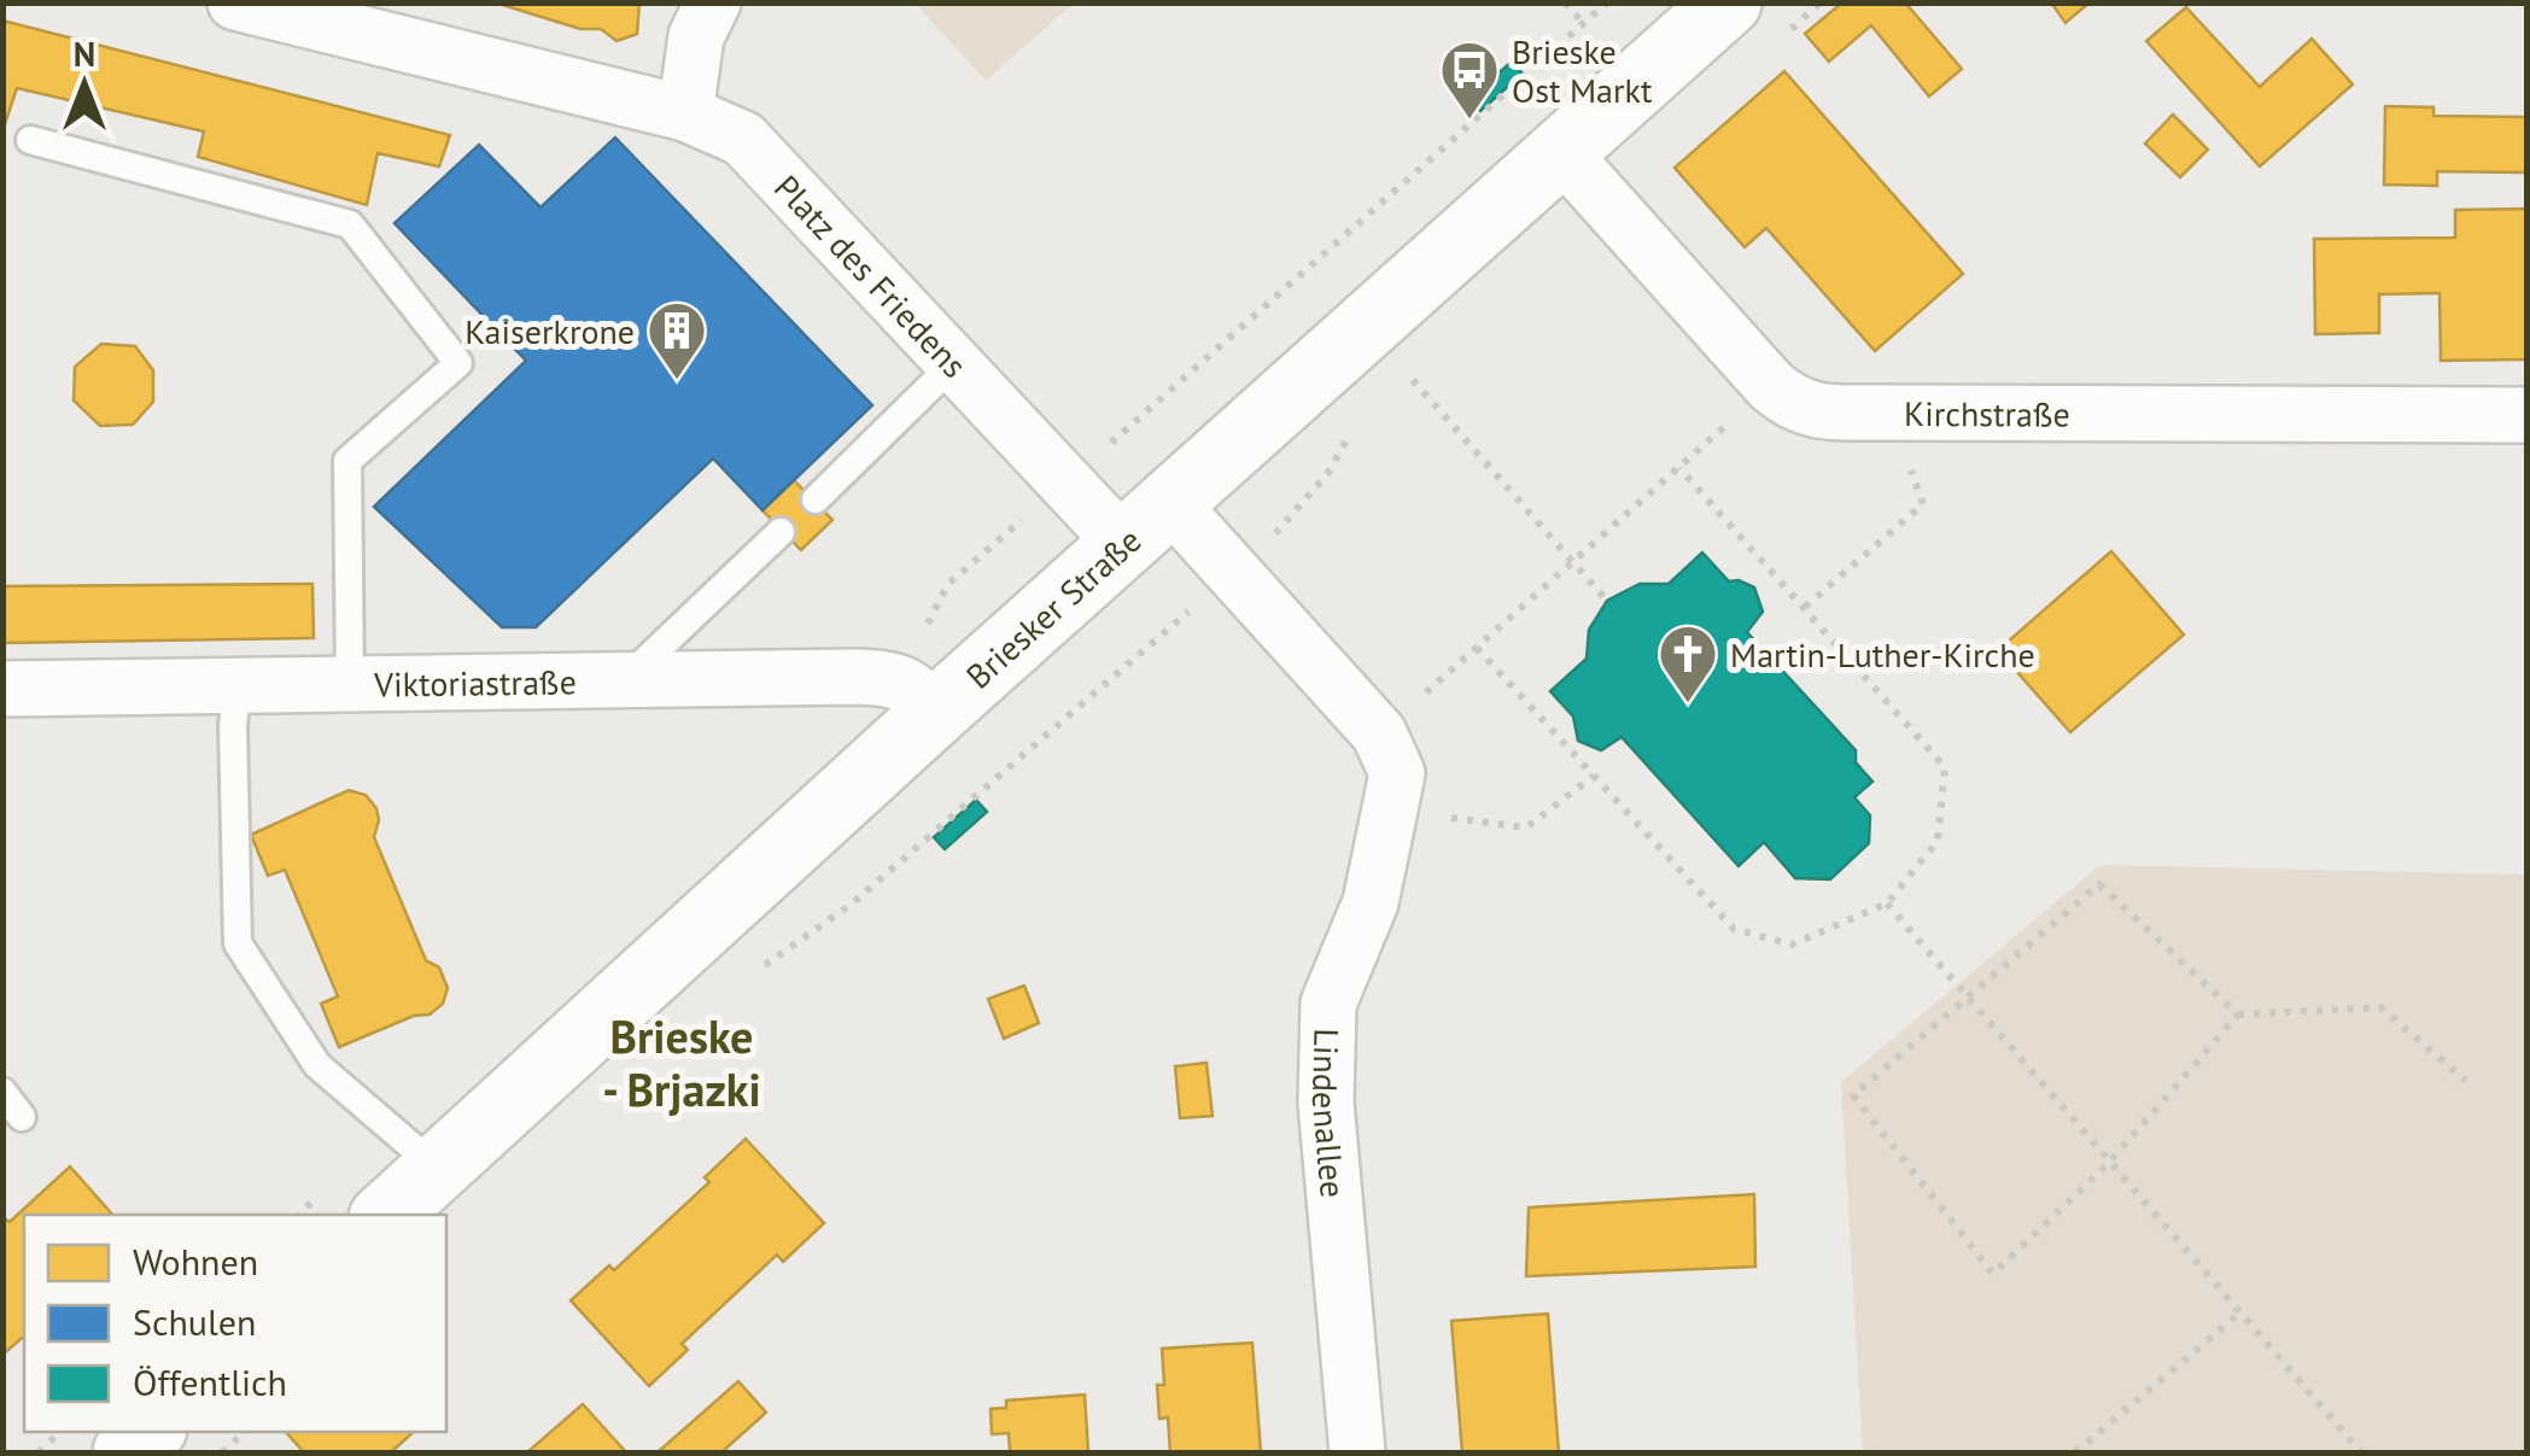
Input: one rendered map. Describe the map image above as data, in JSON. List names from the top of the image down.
{
  "streets": {
    "main road": ["Briesker Straße"],
    "street": [
      "Platz des Friedens",
      "Kirchstraße",
      "Viktoriastraße",
      "Lindenallee"
    ]
  },
  "crossings": [
    ["Platz des Friedens", "Briesker Straße"],
    ["Platz des Friedens", "Lindenallee"],
    ["Kirchstraße", "Briesker Straße"],
    ["Briesker Straße", "Viktoriastraße"],
    ["Briesker Straße", "Lindenallee"]
  ],
  "districts": ["Brieske - Brjazki"],
  "places": {
    "bus stop": ["Brieske Ost Markt"],
    "building": ["Kaiserkrone"],
    "church": ["Martin-Luther-Kirche"]
  },
  "legend": ["Wohnen", "Schulen", "Öffentlich"],
  "north": "top"
}
